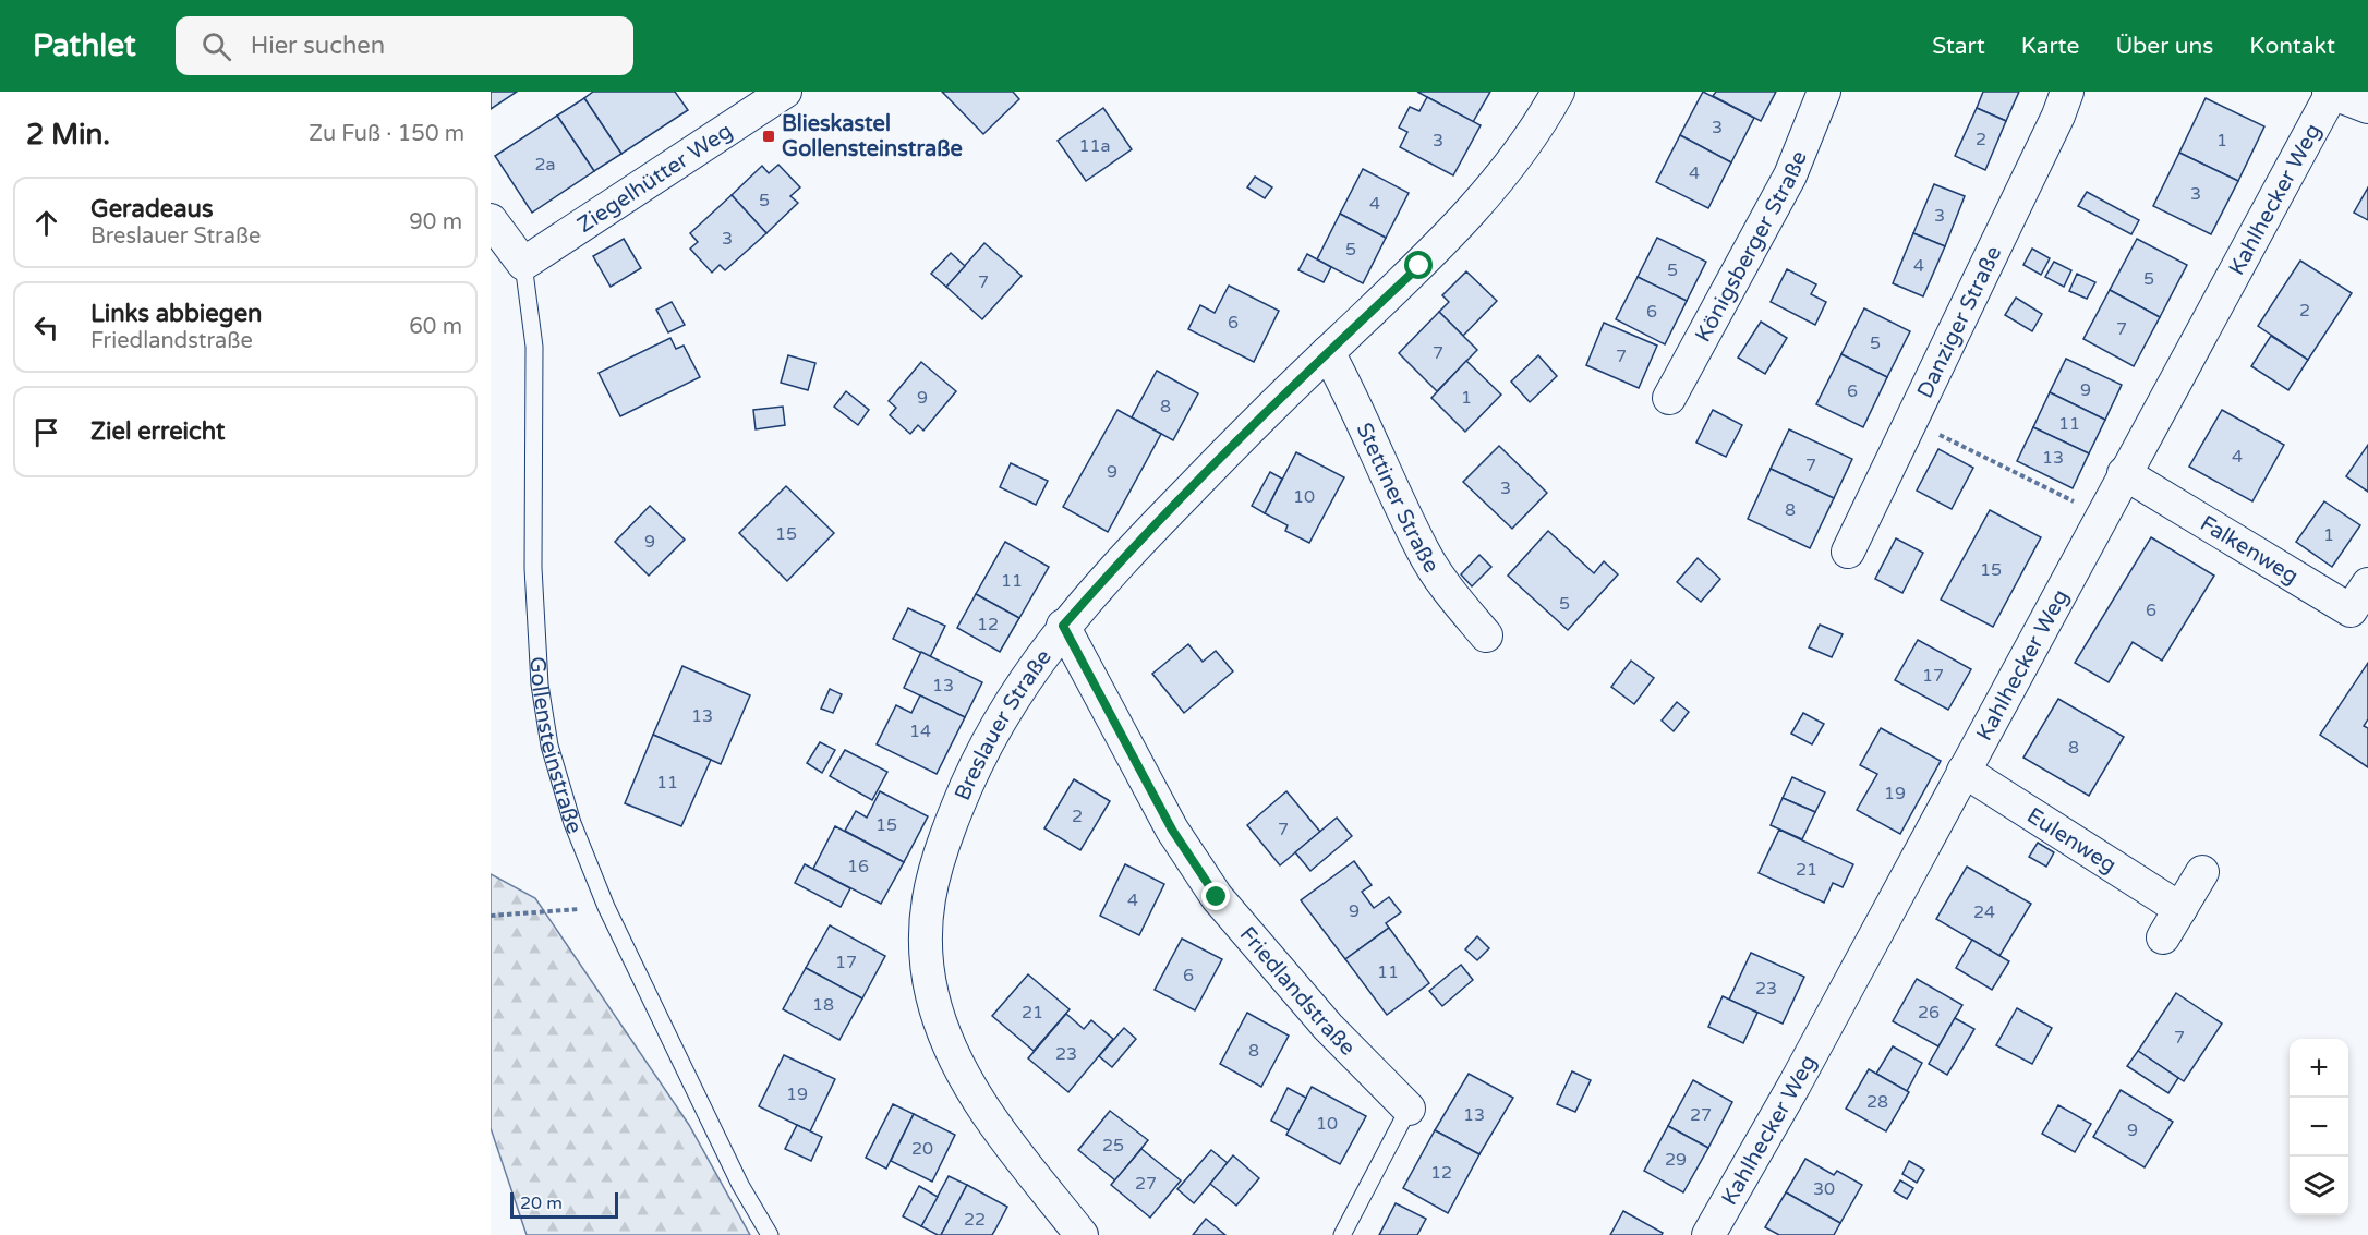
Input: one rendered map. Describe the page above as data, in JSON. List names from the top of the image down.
{
  "streets": {
    "street": [
      "Ziegelhütter Weg",
      "Kahlhecker Weg",
      "Königsberger Straße",
      "Danziger Straße",
      "Stettiner Straße",
      "Falkenweg",
      "Breslauer Straße",
      "Eulenweg",
      "Friedlandstraße"
    ],
    "lane": ["Gollensteinstraße"]
  },
  "crossings": [
    ["Ziegelhütter Weg", "Gollensteinstraße"],
    ["Kahlhecker Weg", "Falkenweg"],
    ["Kahlhecker Weg", "Eulenweg"],
    ["Stettiner Straße", "Breslauer Straße"],
    ["Breslauer Straße", "Friedlandstraße"]
  ],
  "places": {
    "transit": ["Blieskastel Gollensteinstraße"]
  },
  "house_numbers": [
    "3",
    "2",
    "3",
    "1",
    "11a",
    "2a",
    "4",
    "3",
    "5",
    "4",
    "3",
    "3",
    "5",
    "4",
    "5",
    "5",
    "7",
    "2",
    "6",
    "6",
    "7",
    "5",
    "7",
    "7",
    "9",
    "6",
    "9",
    "1",
    "8",
    "11",
    "4",
    "13",
    "7",
    "9",
    "3",
    "10",
    "8",
    "15",
    "1",
    "9",
    "15",
    "11",
    "5",
    "6",
    "12",
    "17",
    "13",
    "13",
    "14",
    "8",
    "11",
    "19",
    "2",
    "15",
    "7",
    "16",
    "21",
    "4",
    "9",
    "24",
    "17",
    "11",
    "6",
    "23",
    "18",
    "21",
    "26",
    "7",
    "8",
    "23",
    "19",
    "28",
    "13",
    "27",
    "10",
    "9",
    "25",
    "20",
    "29",
    "12",
    "27",
    "30",
    "22"
  ],
  "scale_bar": "20 m",
  "page": {
    "header": "Pathlet",
    "search": "Hier suchen",
    "nav": [
      "Start",
      "Karte",
      "Über uns",
      "Kontakt"
    ],
    "heading": ["2 Min.", "Zu Fuß · 150 m"],
    "list": [
      ["Geradeaus", "Breslauer Straße", "90 m"],
      ["Links abbiegen", "Friedlandstraße", "60 m"],
      "Ziel erreicht"
    ],
    "map_buttons": ["+", "−"],
    "scale": "20 m"
  }
}
